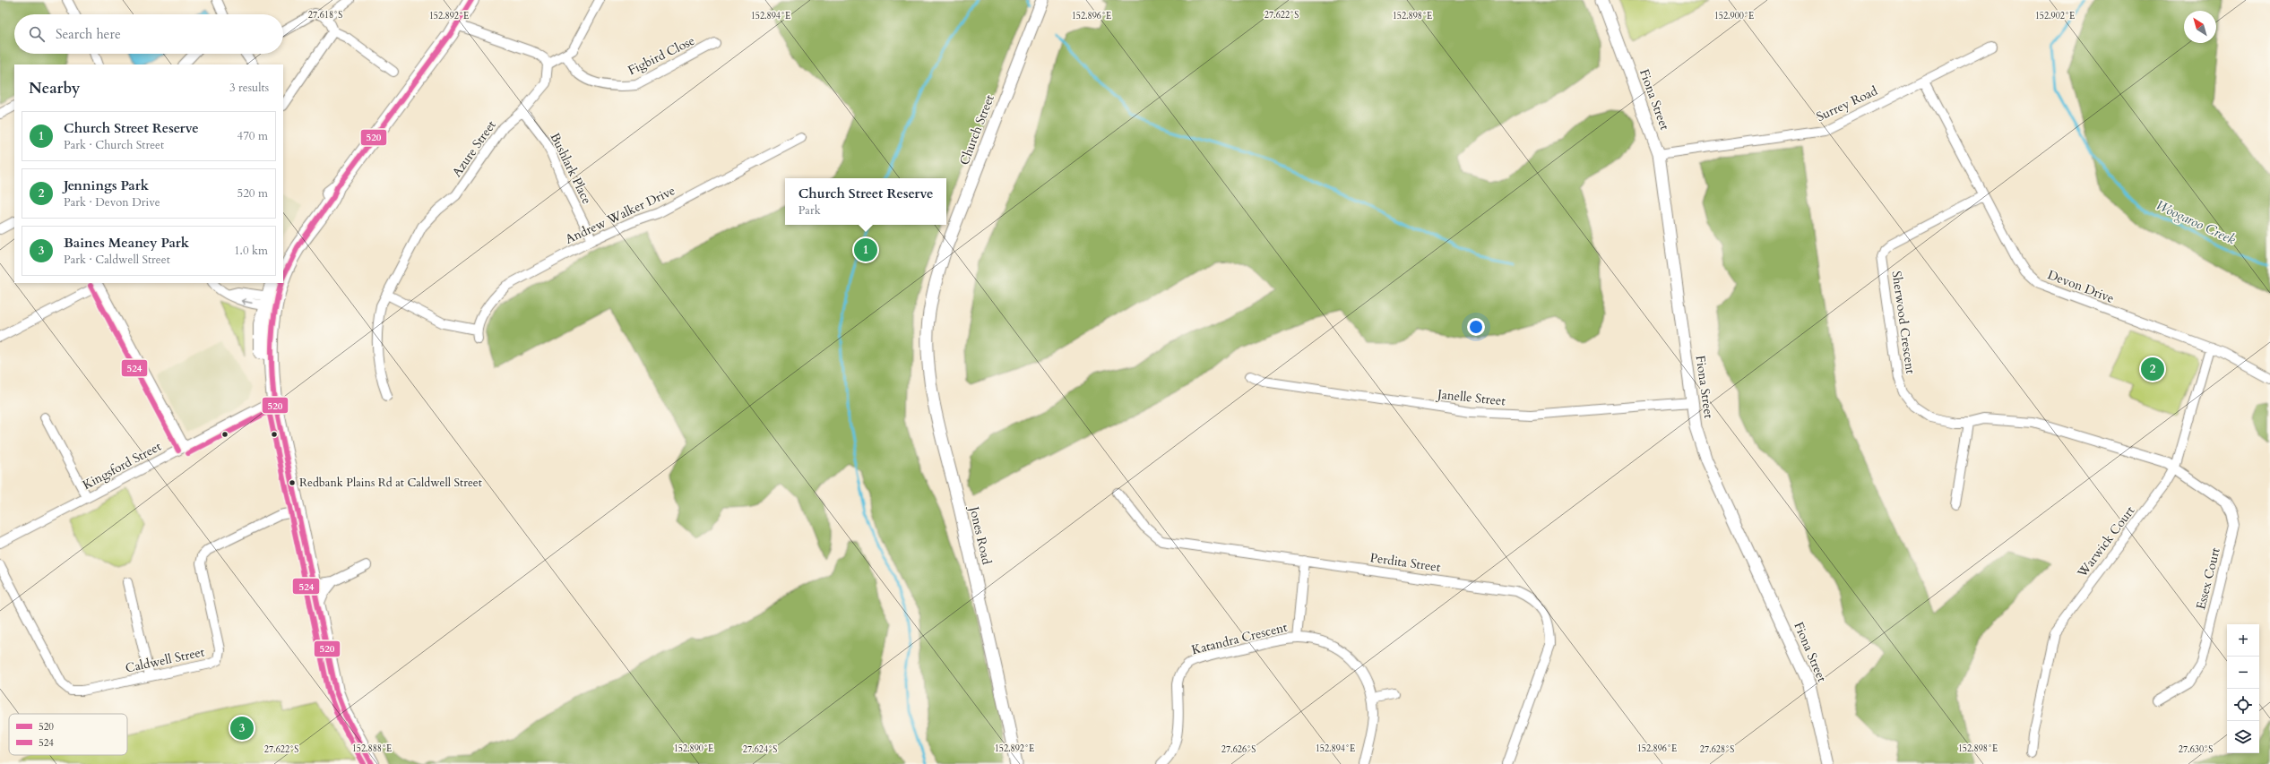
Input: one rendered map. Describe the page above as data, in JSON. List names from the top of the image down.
{
  "streets": {
    "street": [
      "Figbird Close",
      "Fiona Street",
      "Surrey Road",
      "Church Street",
      "Azure Street",
      "Bushlark Place",
      "Andrew Walker Drive",
      "Devon Drive",
      "Sherwood Crescent",
      "Janelle Street",
      "Kingsford Street",
      "Jones Road",
      "Warwick Court",
      "Perdita Street",
      "Essex Court",
      "Katandra Crescent",
      "Caldwell Street"
    ]
  },
  "crossings": [
    ["Fiona Street", "Surrey Road"],
    ["Fiona Street", "Janelle Street"],
    ["Surrey Road", "Devon Drive"],
    ["Church Street", "Jones Road"],
    ["Azure Street", "Bushlark Place"],
    ["Azure Street", "Andrew Walker Drive"],
    ["Bushlark Place", "Andrew Walker Drive"],
    ["Devon Drive", "Sherwood Crescent"],
    ["Devon Drive", "Warwick Court"],
    ["Sherwood Crescent", "Warwick Court"],
    ["Sherwood Crescent", "Essex Court"],
    ["Warwick Court", "Essex Court"]
  ],
  "water": ["Woogaroo Creek"],
  "places": ["Redbank Plains Rd at Caldwell Street"],
  "lines": ["transit line 520", "transit line 524"],
  "legend": ["520", "524"],
  "north": "top left",
  "page": {
    "search": "Search here",
    "heading": ["Nearby", "3 results"],
    "list": [
      {
        "mark": "1",
        "name": "Church Street Reserve",
        "note": "Park · Church Street",
        "value": "470 m"
      },
      {
        "mark": "2",
        "name": "Jennings Park",
        "note": "Park · Devon Drive",
        "value": "520 m"
      },
      {
        "mark": "3",
        "name": "Baines Meaney Park",
        "note": "Park · Caldwell Street",
        "value": "1.0 km"
      }
    ],
    "popup": ["Church Street Reserve", "Park"],
    "pins": ["1", "2", "3"],
    "map_buttons": ["+", "−"]
  },
  "coordinates": [
    "27.618°S",
    "27.622°S",
    "152.892°E",
    "152.894°E",
    "152.896°E",
    "152.898°E",
    "152.900°E",
    "152.902°E",
    "152.888°E",
    "152.890°E",
    "27.624°S",
    "27.626°S",
    "27.628°S",
    "27.630°S"
  ]
}
